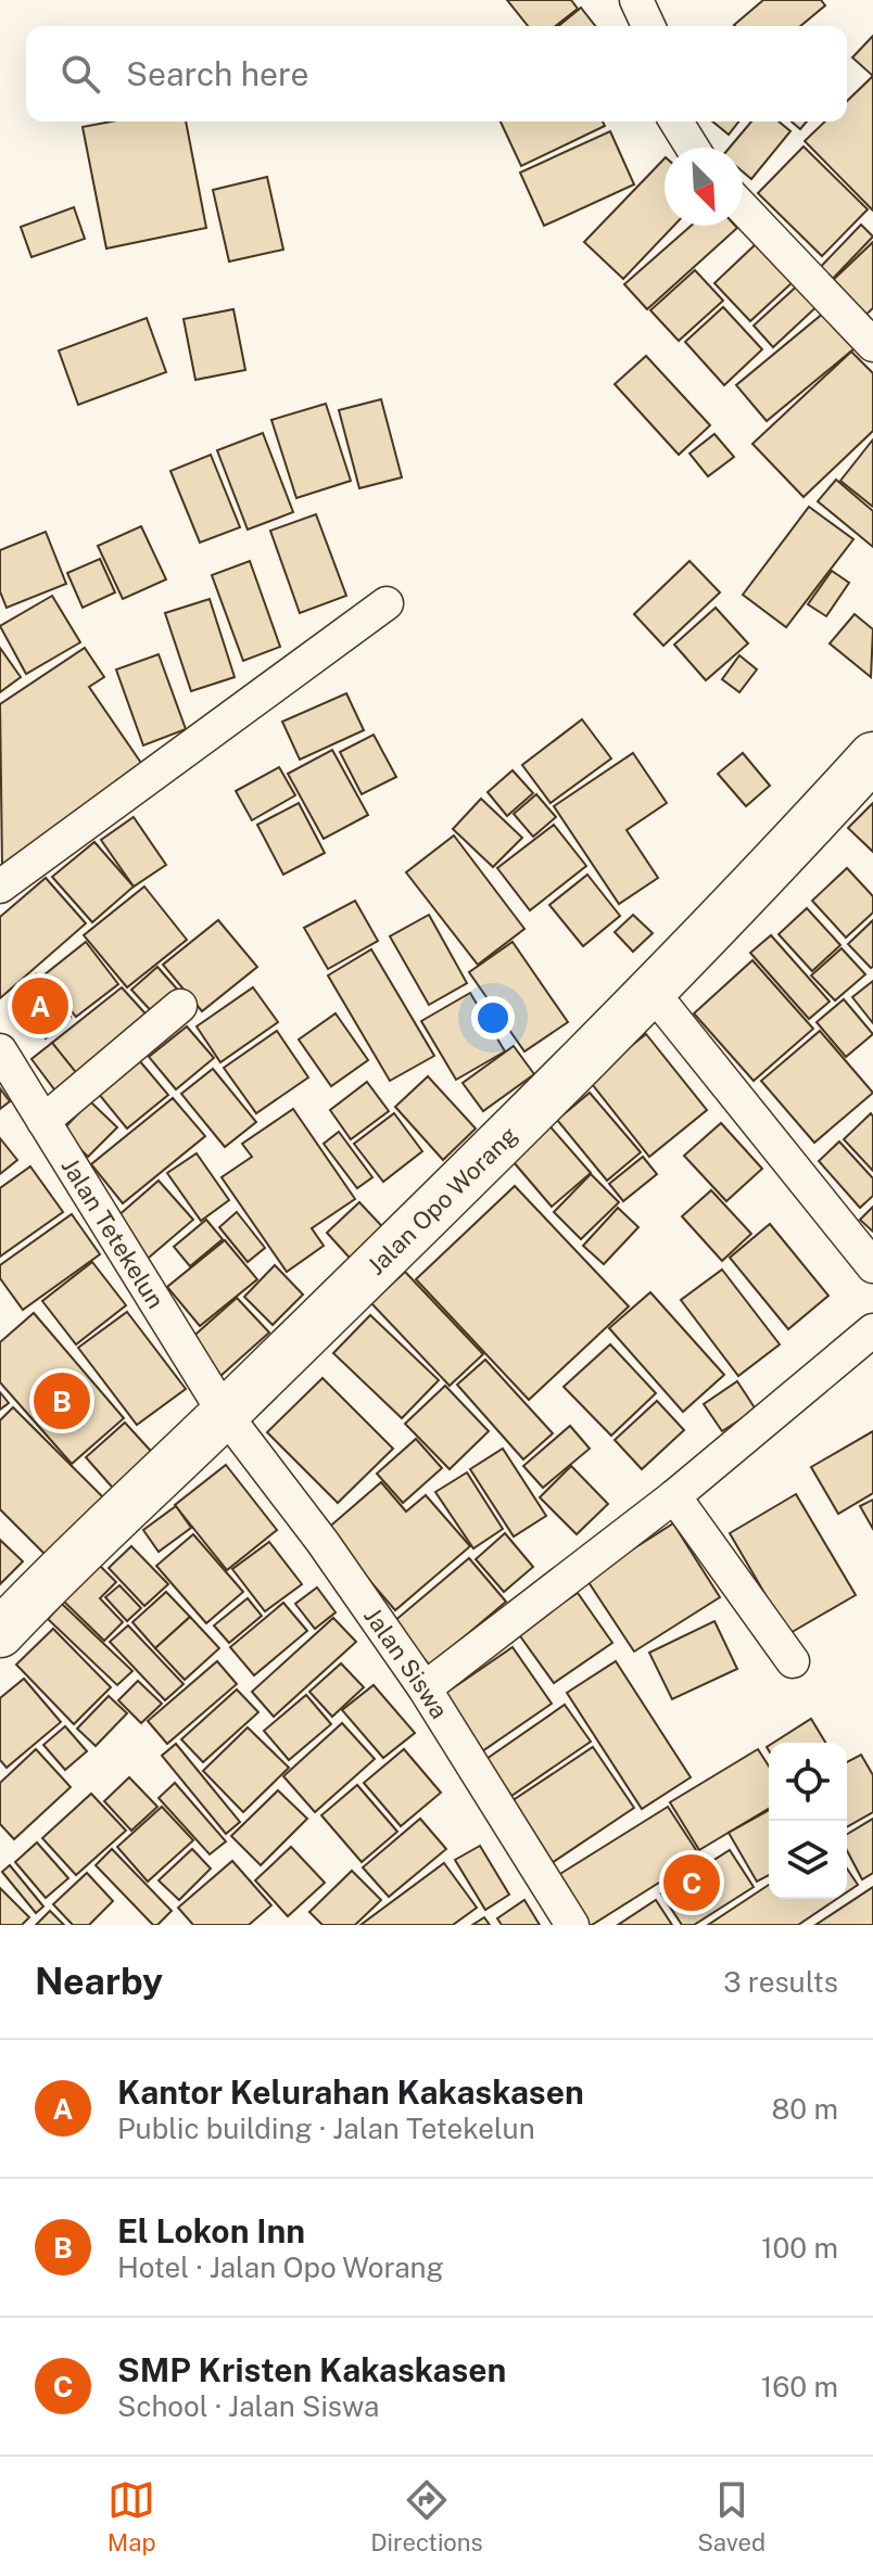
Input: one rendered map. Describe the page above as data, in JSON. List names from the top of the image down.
{
  "streets": {
    "street": ["Jalan Opo Worang", "Jalan Tetekelun", "Jalan Siswa"]
  },
  "crossings": [
    ["Jalan Opo Worang", "Jalan Tetekelun"],
    ["Jalan Opo Worang", "Jalan Siswa"],
    ["Jalan Tetekelun", "Jalan Siswa"]
  ],
  "north": "bottom right",
  "page": {
    "search": "Search here",
    "pins": ["A", "B", "C"],
    "heading": ["Nearby", "3 results"],
    "list": [
      {
        "mark": "A",
        "name": "Kantor Kelurahan Kakaskasen",
        "note": "Public building · Jalan Tetekelun",
        "value": "80 m"
      },
      {
        "mark": "B",
        "name": "El Lokon Inn",
        "note": "Hotel · Jalan Opo Worang",
        "value": "100 m"
      },
      {
        "mark": "C",
        "name": "SMP Kristen Kakaskasen",
        "note": "School · Jalan Siswa",
        "value": "160 m"
      }
    ],
    "nav": ["Map", "Directions", "Saved"]
  }
}
